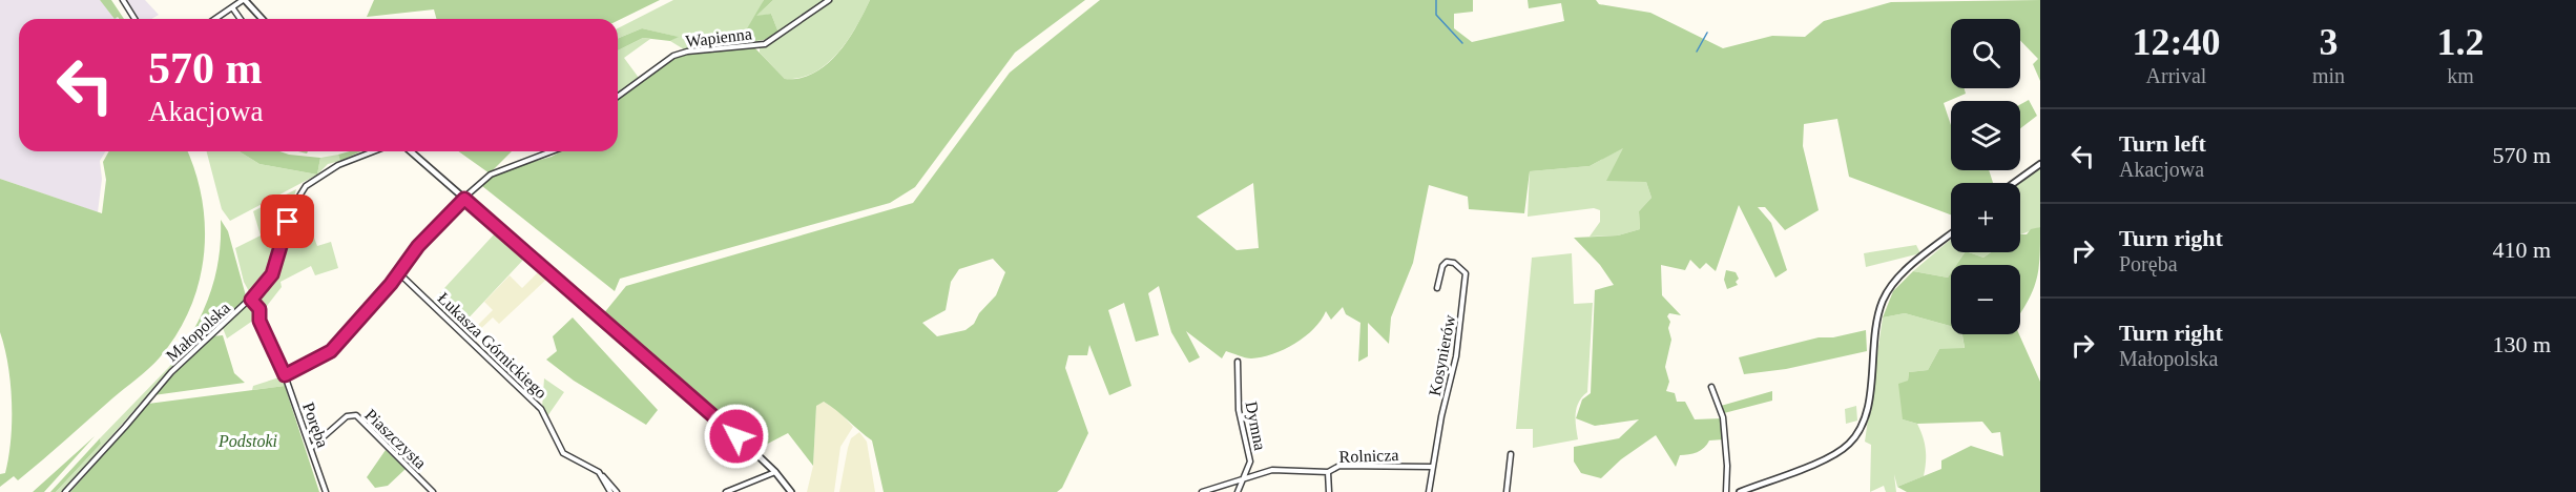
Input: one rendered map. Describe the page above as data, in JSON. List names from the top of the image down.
{
  "streets": {
    "street": [
      "Wapienna",
      "Małopolska",
      "Łukasza Górnickiego",
      "Kosynierów",
      "Poręba",
      "Dymna",
      "Piaszczysta",
      "Rolnicza"
    ]
  },
  "crossings": [
    ["Małopolska", "Poręba"],
    ["Kosynierów", "Rolnicza"],
    ["Poręba", "Piaszczysta"]
  ],
  "parks": ["Podstoki"],
  "page": {
    "eta": [
      "12:40",
      "Arrival",
      "3",
      "min",
      "1.2",
      "km"
    ],
    "map_buttons": ["+", "−"],
    "turn": ["570 m", "Akacjowa"],
    "list": [
      {
        "name": "Turn left",
        "note": "Akacjowa",
        "value": "570 m"
      },
      {
        "name": "Turn right",
        "note": "Poręba",
        "value": "410 m"
      },
      {
        "name": "Turn right",
        "note": "Małopolska",
        "value": "130 m"
      }
    ]
  }
}
